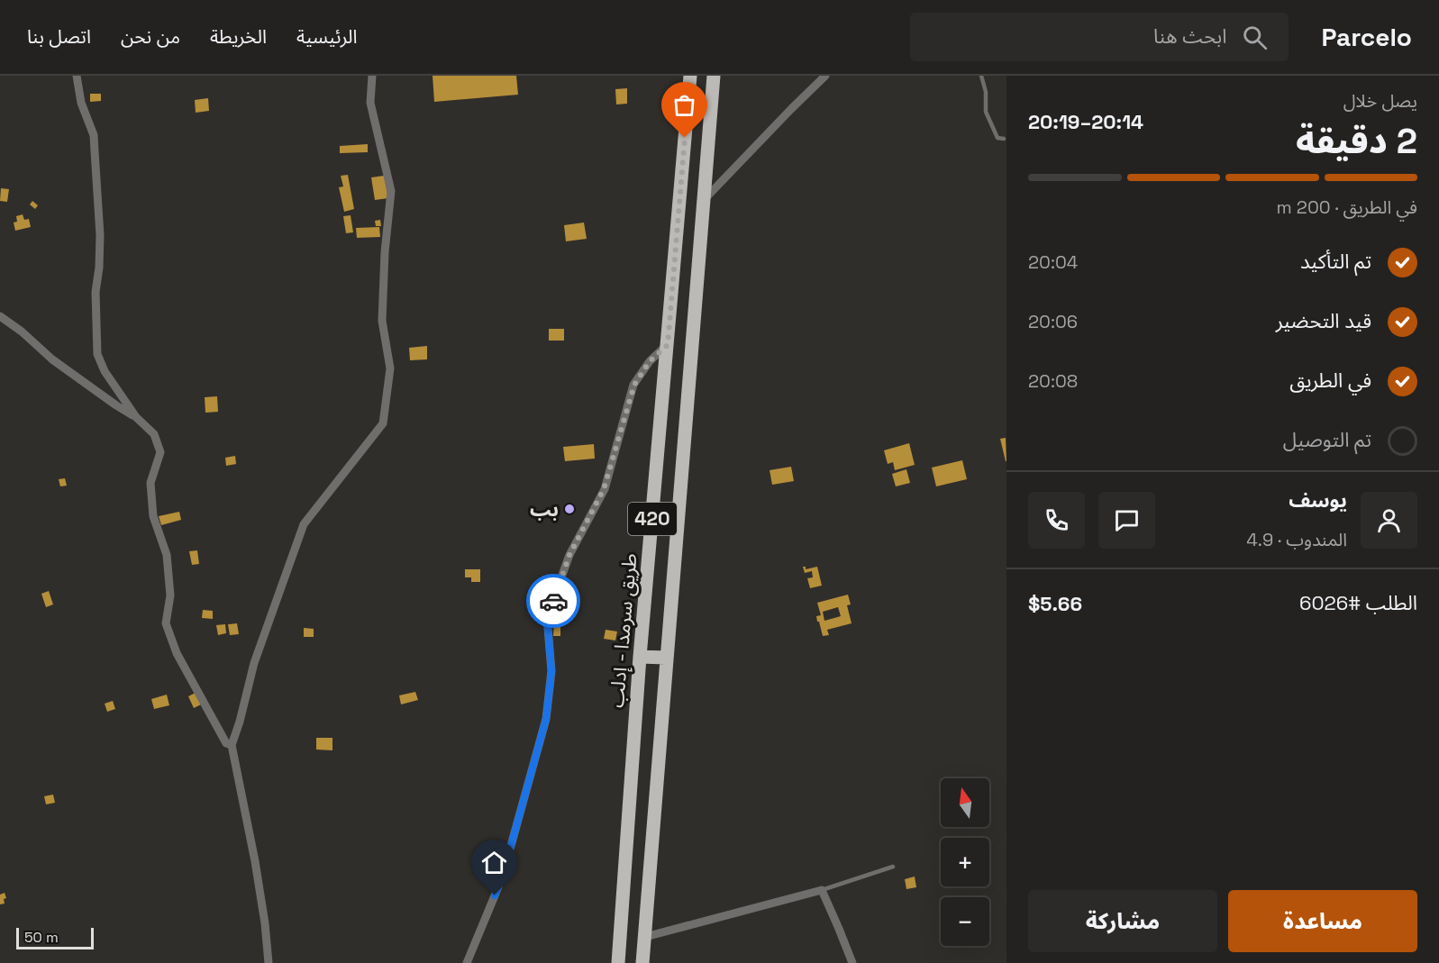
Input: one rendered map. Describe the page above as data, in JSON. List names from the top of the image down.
{
  "streets": {
    "highway": ["420", "طريق سرمدا - إدلب"]
  },
  "places": ["بب"],
  "scale_bar": "50 m",
  "north": "top",
  "page": {
    "header": "Parcelo",
    "search": "ابحث هنا",
    "nav": [
      "الرئيسية",
      "الخريطة",
      "من نحن",
      "اتصل بنا"
    ],
    "heading": ["2 دقيقة", "يصل خلال", "20:14–20:19"],
    "panel": [
      "يوسف",
      "المندوب · 4.9",
      "الطلب #6026",
      "$5.66"
    ],
    "bar": "في الطريق · 200 m",
    "list": [
      ["تم التأكيد", "20:04"],
      ["قيد التحضير", "20:06"],
      ["في الطريق", "20:08"],
      "تم التوصيل"
    ],
    "map_buttons": ["+", "−"],
    "buttons": ["مساعدة", "مشاركة"],
    "scale": "50 m"
  }
}
